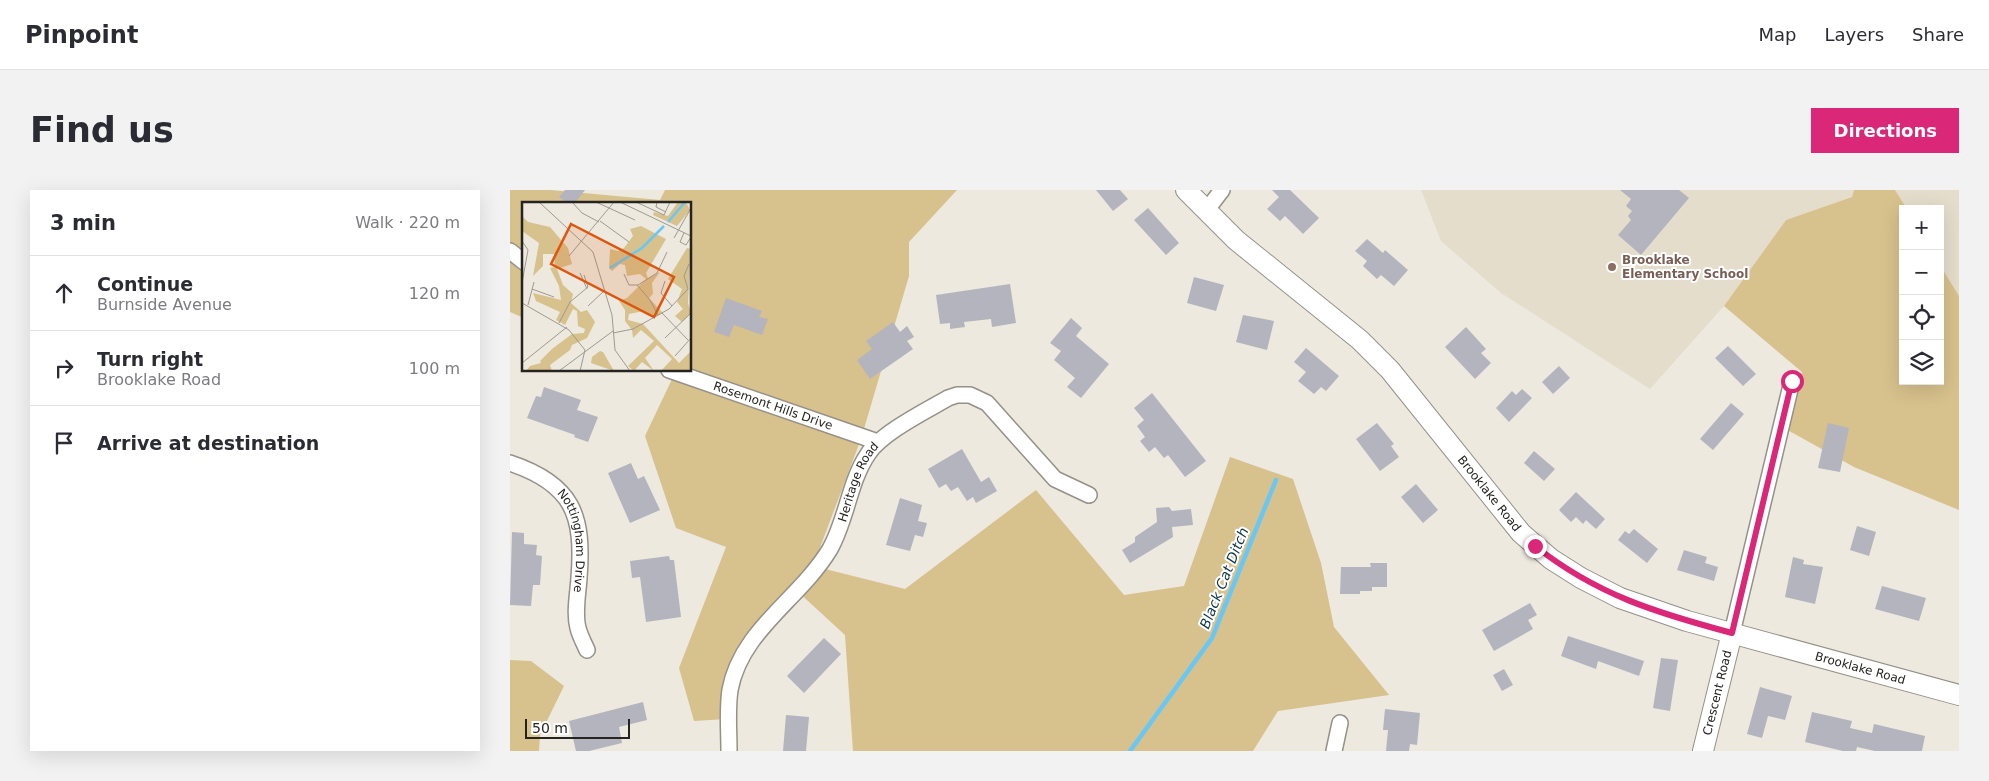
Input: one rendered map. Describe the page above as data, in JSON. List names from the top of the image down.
{
  "streets": {
    "street": [
      "Rosemont Hills Drive",
      "Heritage Road",
      "Brooklake Road",
      "Nottingham Drive",
      "Crescent Road"
    ]
  },
  "crossings": [
    ["Rosemont Hills Drive", "Heritage Road"],
    ["Brooklake Road", "Crescent Road"]
  ],
  "water": ["Black Cat Ditch"],
  "places": ["Brooklake Elementary School"],
  "scale_bar": "50 m",
  "page": {
    "header": "Pinpoint",
    "nav": ["Map", "Layers", "Share"],
    "buttons": "Directions",
    "title": "Find us",
    "heading": ["3 min", "Walk · 220 m"],
    "map_buttons": ["+", "−"],
    "list": [
      ["Continue", "Burnside Avenue", "120 m"],
      ["Turn right", "Brooklake Road", "100 m"],
      "Arrive at destination"
    ],
    "scale": "50 m"
  }
}
